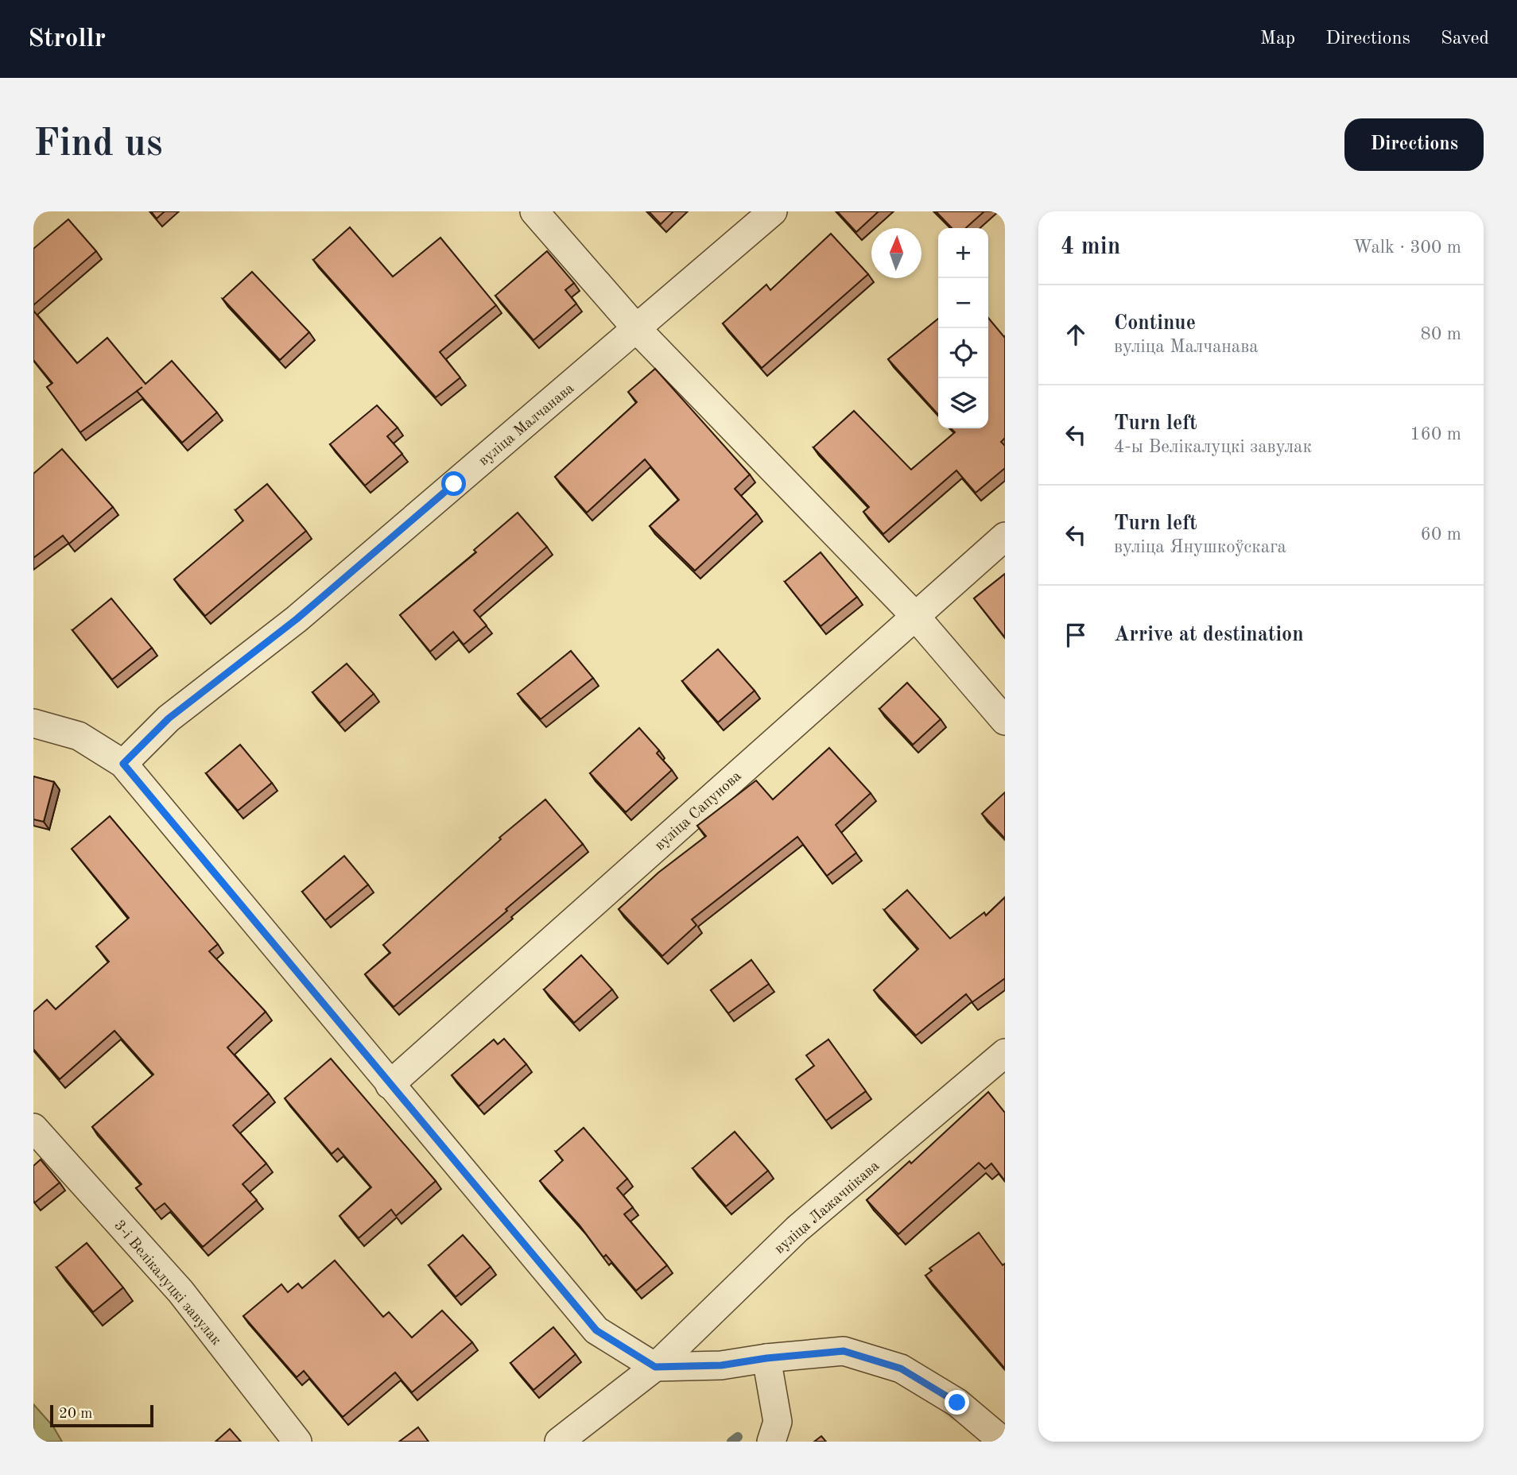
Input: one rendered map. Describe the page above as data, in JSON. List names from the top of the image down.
{
  "streets": {
    "street": [
      "вуліца Малчанава",
      "вуліца Сапунова",
      "вуліца Лажачнікава",
      "3-і Велікалуцкі завулак"
    ]
  },
  "scale_bar": "20 m",
  "north": "top",
  "page": {
    "header": "Strollr",
    "nav": ["Map", "Directions", "Saved"],
    "buttons": "Directions",
    "title": "Find us",
    "heading": ["4 min", "Walk · 300 m"],
    "map_buttons": ["+", "−"],
    "list": [
      ["Continue", "вуліца Малчанава", "80 m"],
      ["Turn left", "4-ы Велікалуцкі завулак", "160 m"],
      ["Turn left", "вуліца Янушкоўскага", "60 m"],
      "Arrive at destination"
    ],
    "scale": "20 m"
  }
}
